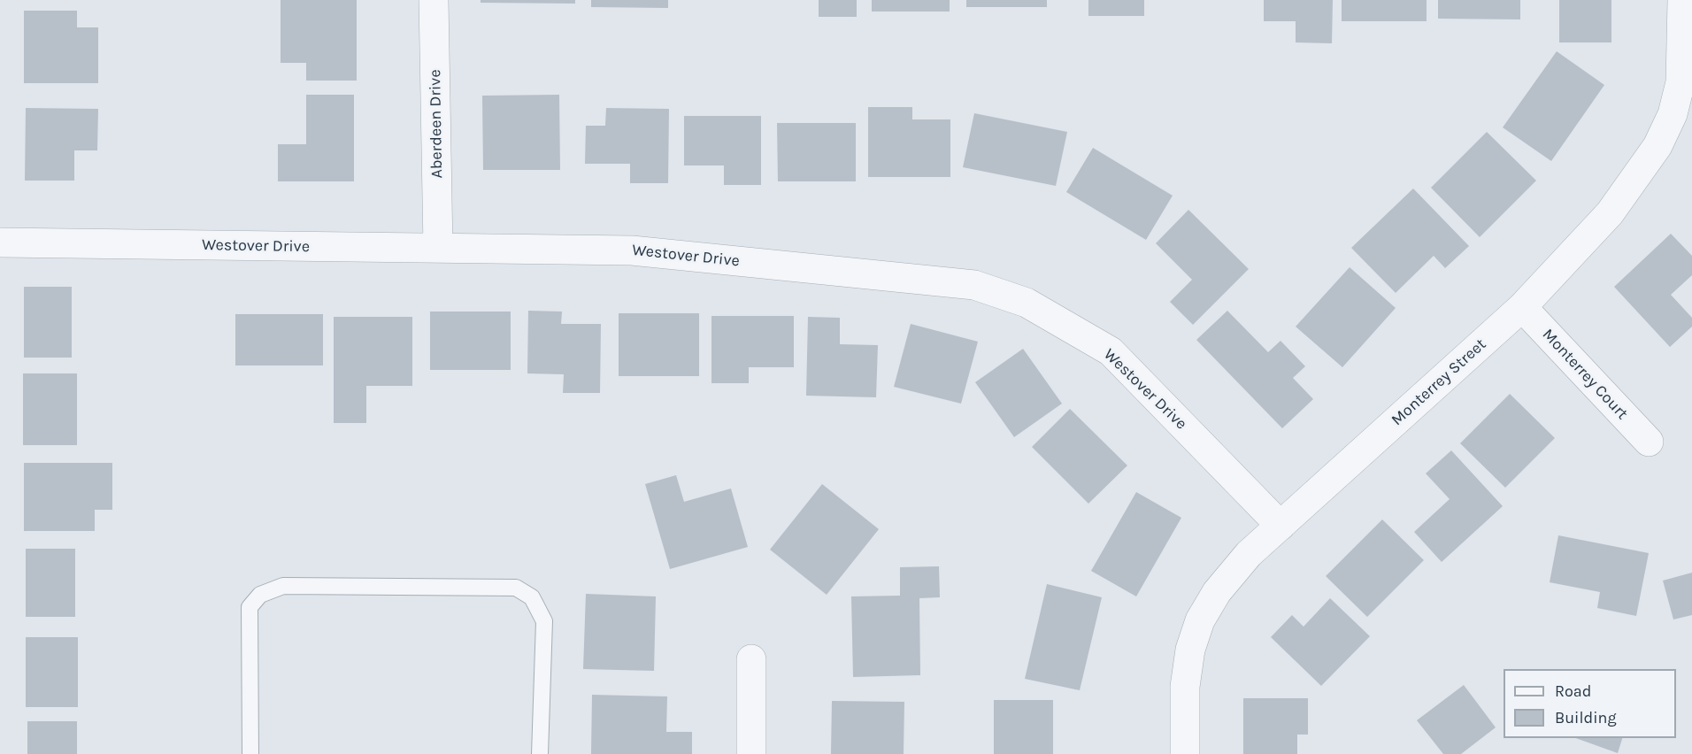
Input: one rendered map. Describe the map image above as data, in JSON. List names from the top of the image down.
{
  "streets": {
    "street": [
      "Aberdeen Drive",
      "Westover Drive",
      "Monterrey Court",
      "Monterrey Street"
    ]
  },
  "crossings": [
    ["Aberdeen Drive", "Westover Drive"],
    ["Westover Drive", "Monterrey Street"],
    ["Monterrey Court", "Monterrey Street"]
  ],
  "legend": ["Road", "Building"]
}
